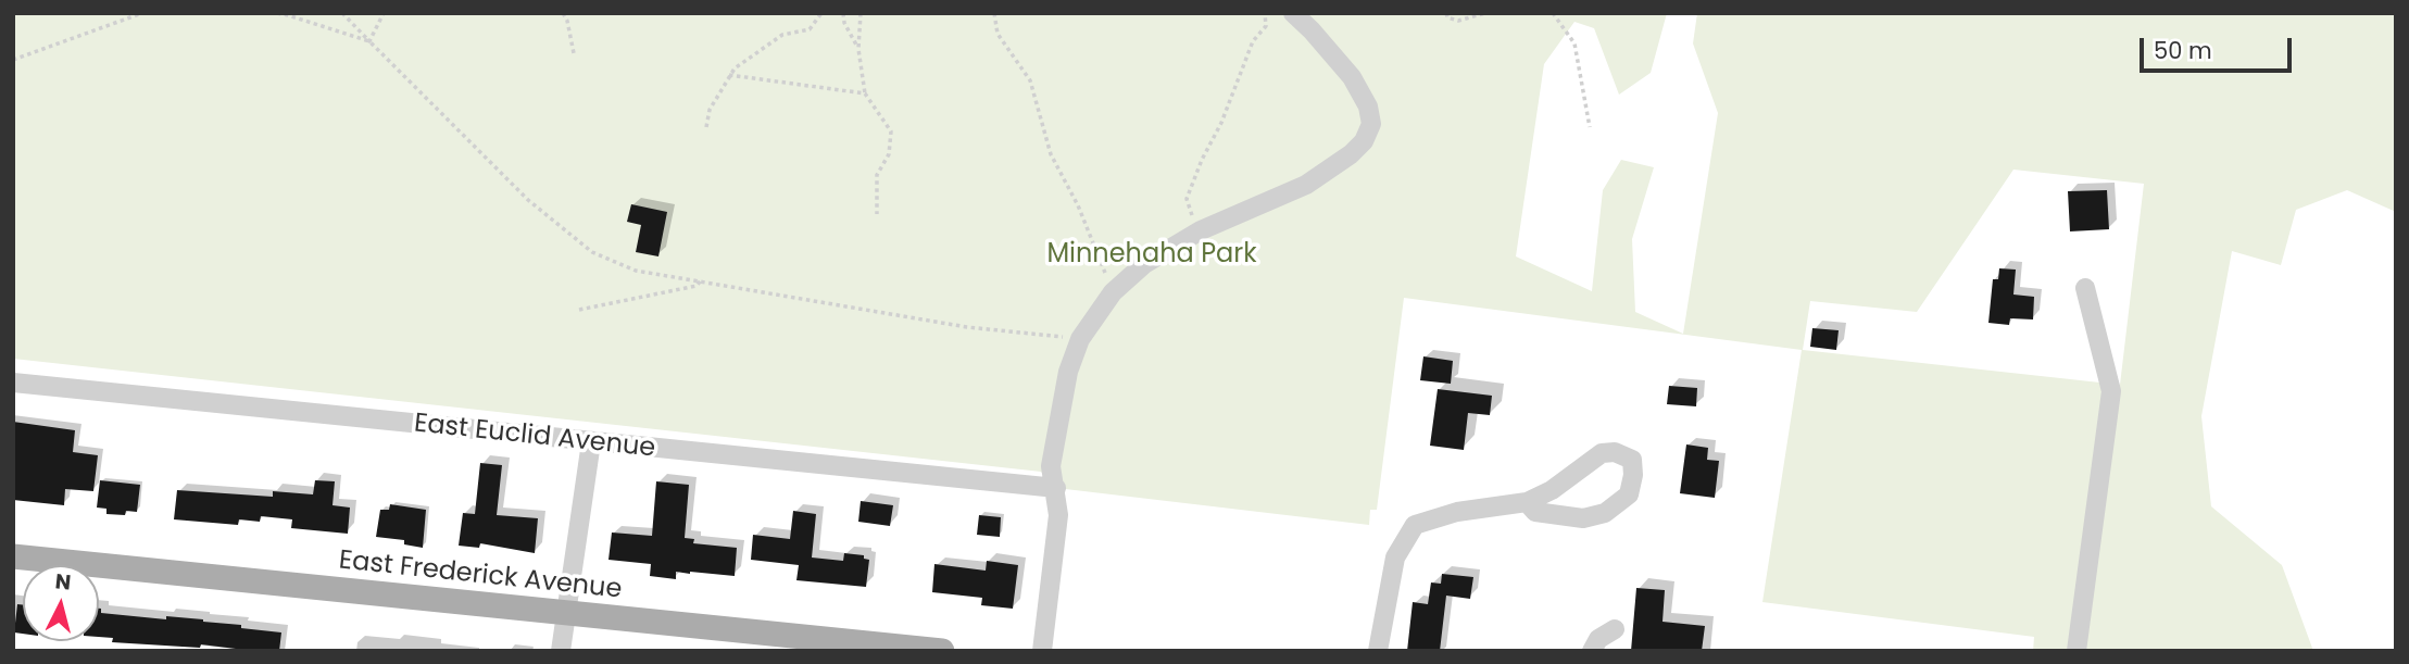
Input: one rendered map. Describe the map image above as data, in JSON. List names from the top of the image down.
{
  "streets": {
    "main road": ["East Frederick Avenue"],
    "street": ["East Euclid Avenue"]
  },
  "parks": ["Minnehaha Park"],
  "scale_bar": "50 m",
  "north": "top"
}
